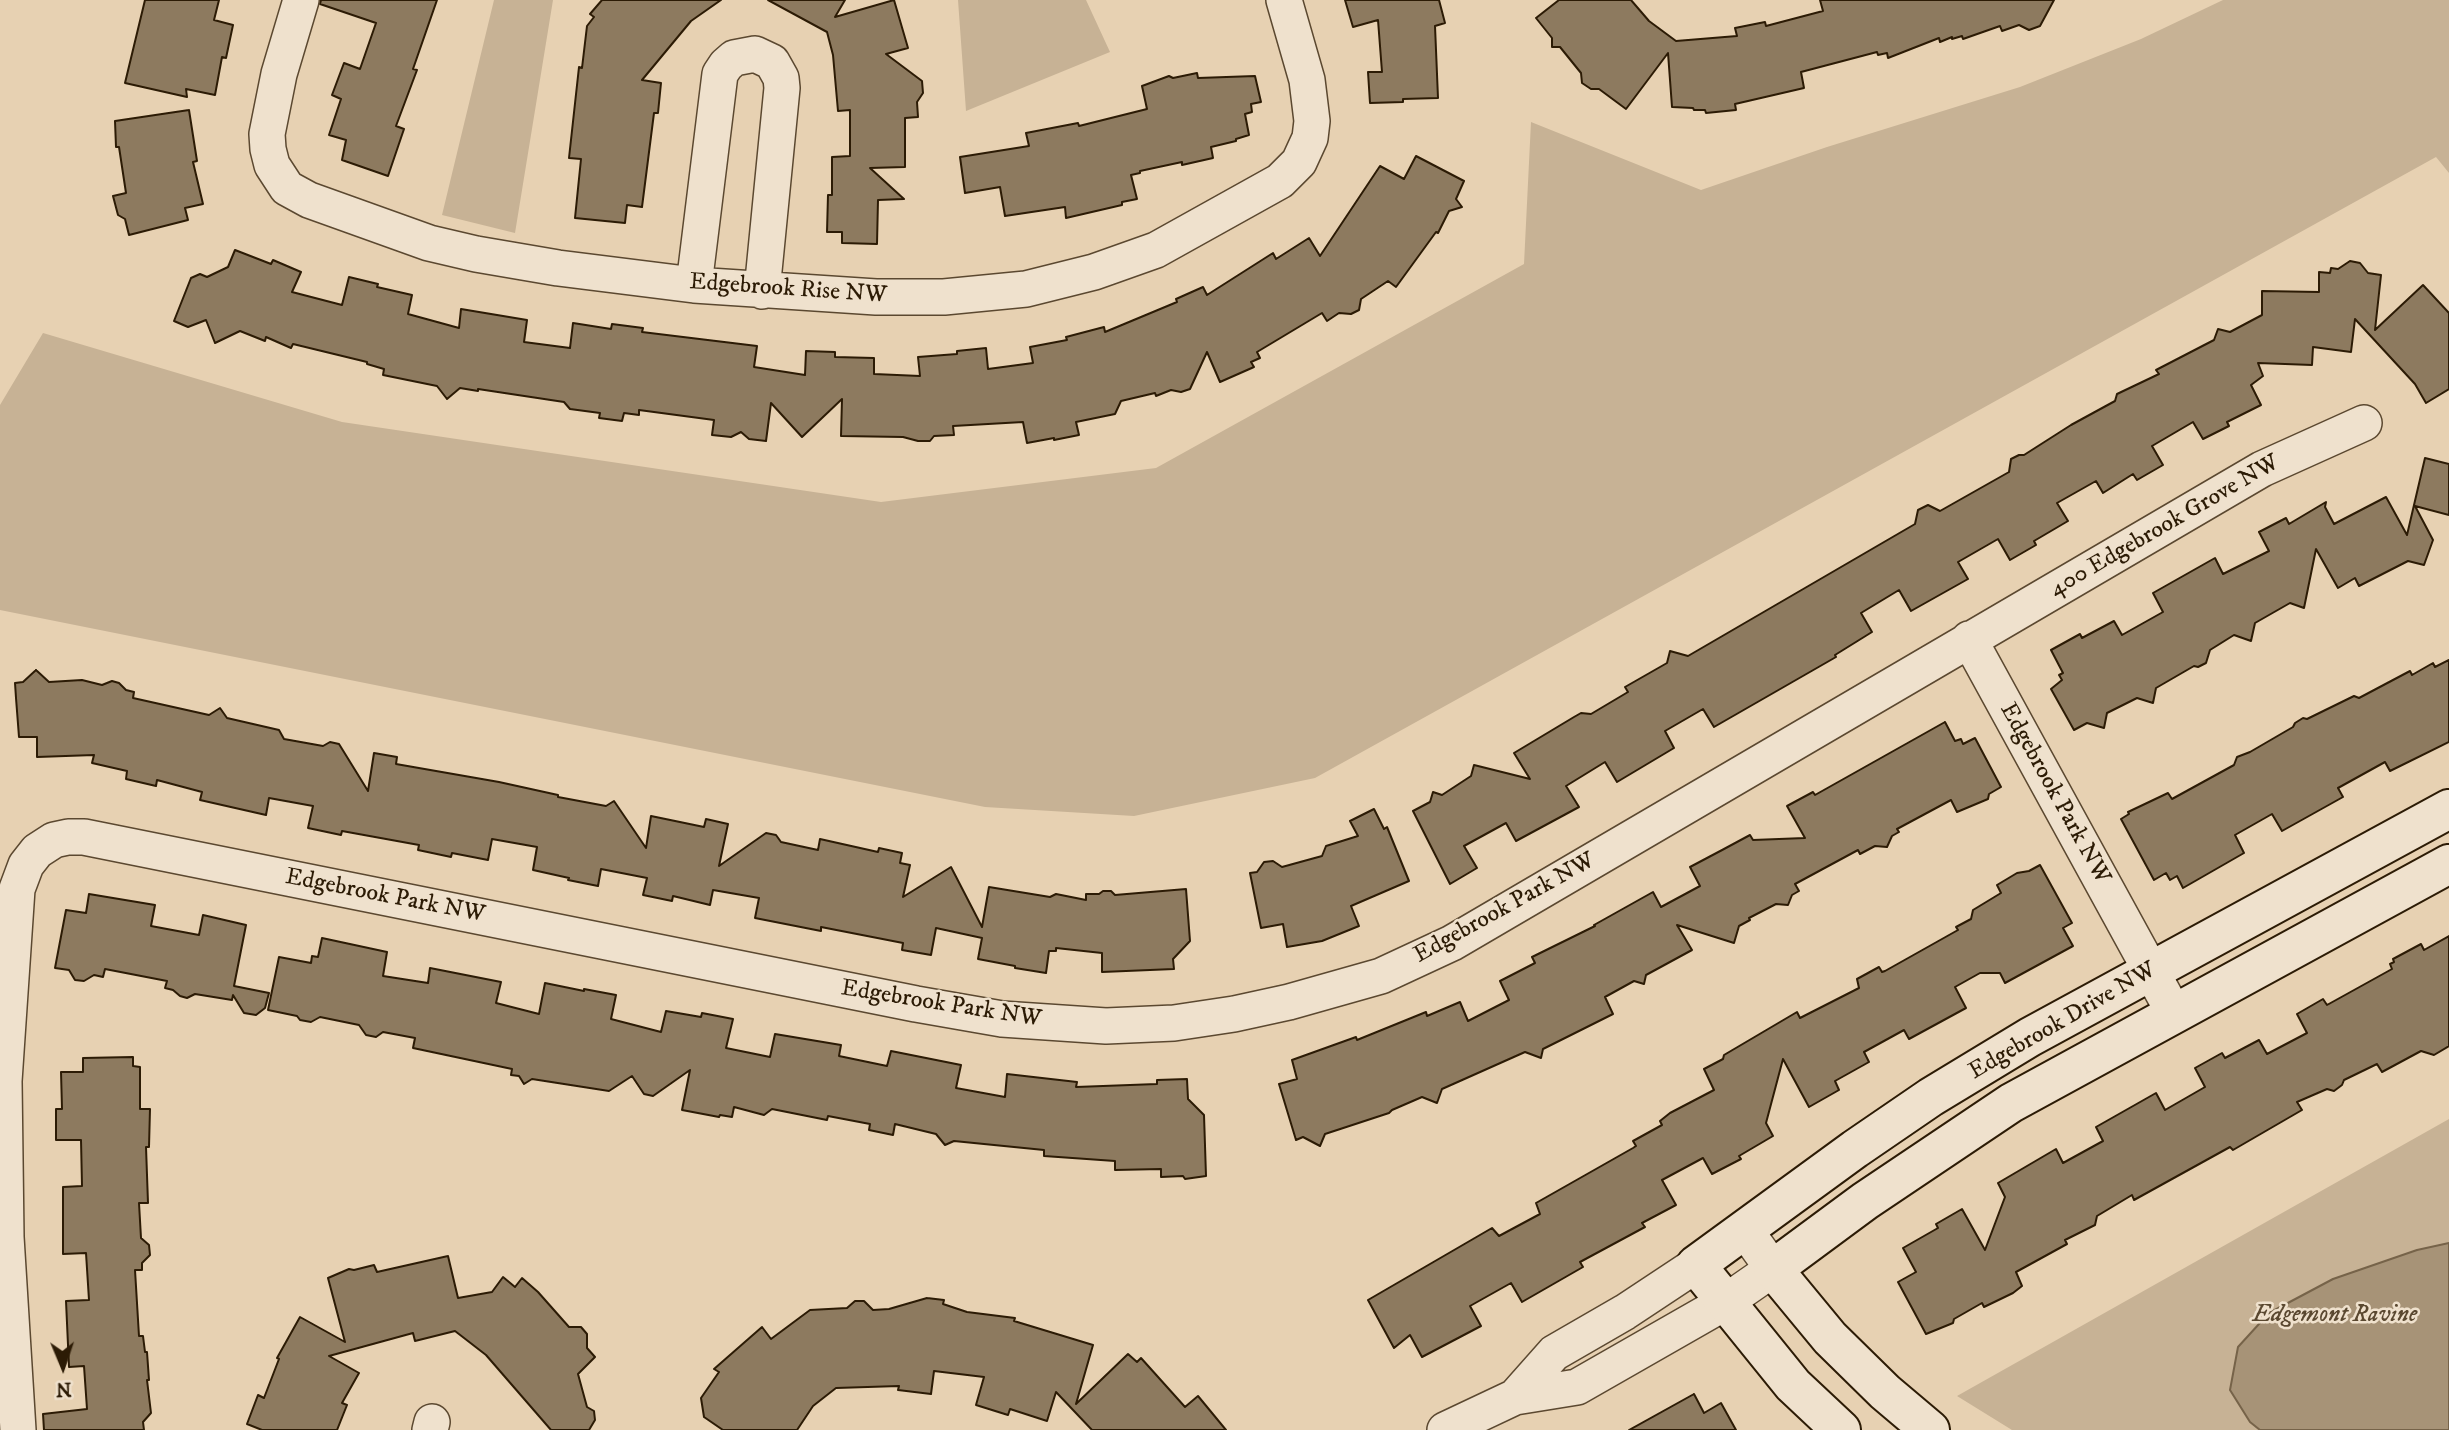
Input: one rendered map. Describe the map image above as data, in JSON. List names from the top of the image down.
{
  "streets": {
    "street": [
      "Edgebrook Rise NW",
      "400 Edgebrook Grove NW",
      "Edgebrook Park NW",
      "Edgebrook Drive NW"
    ]
  },
  "crossings": [
    ["400 Edgebrook Grove NW", "Edgebrook Park NW"],
    ["Edgebrook Park NW", "Edgebrook Drive NW"]
  ],
  "parks": ["Edgemont Ravine"],
  "north": "bottom"
}
